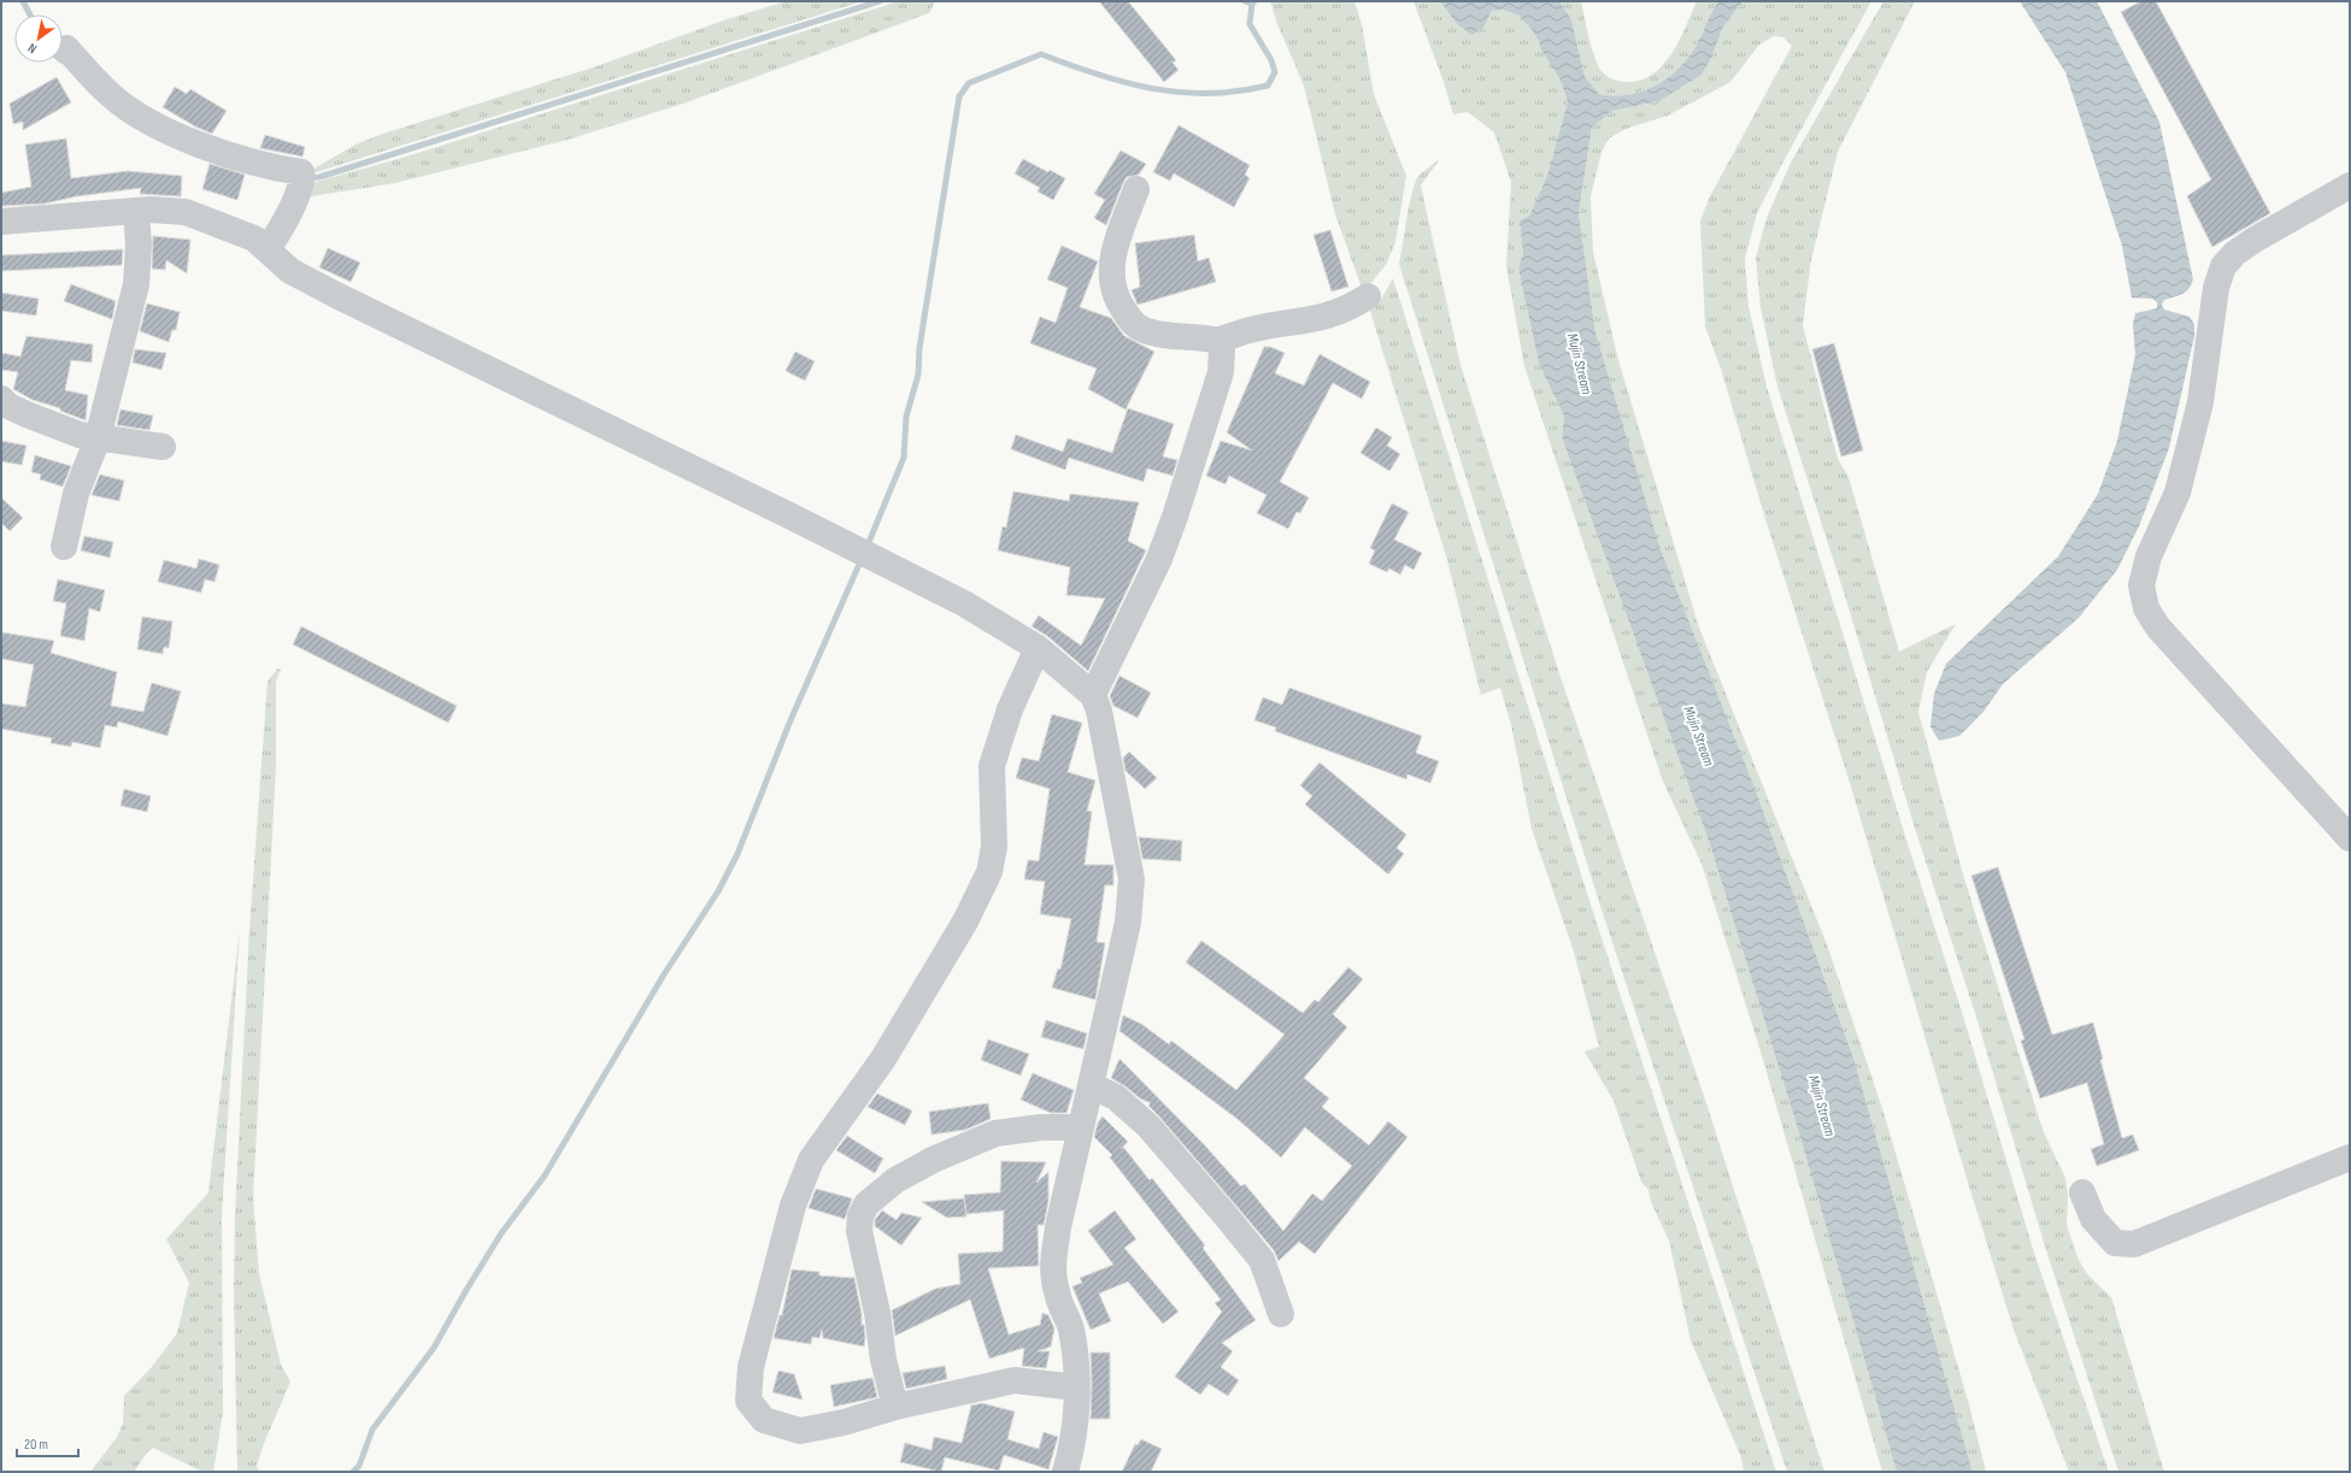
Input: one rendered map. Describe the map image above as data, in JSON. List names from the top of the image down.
{
  "water": ["Mujin Stream"],
  "scale_bar": "20 m",
  "north": "bottom left"
}
